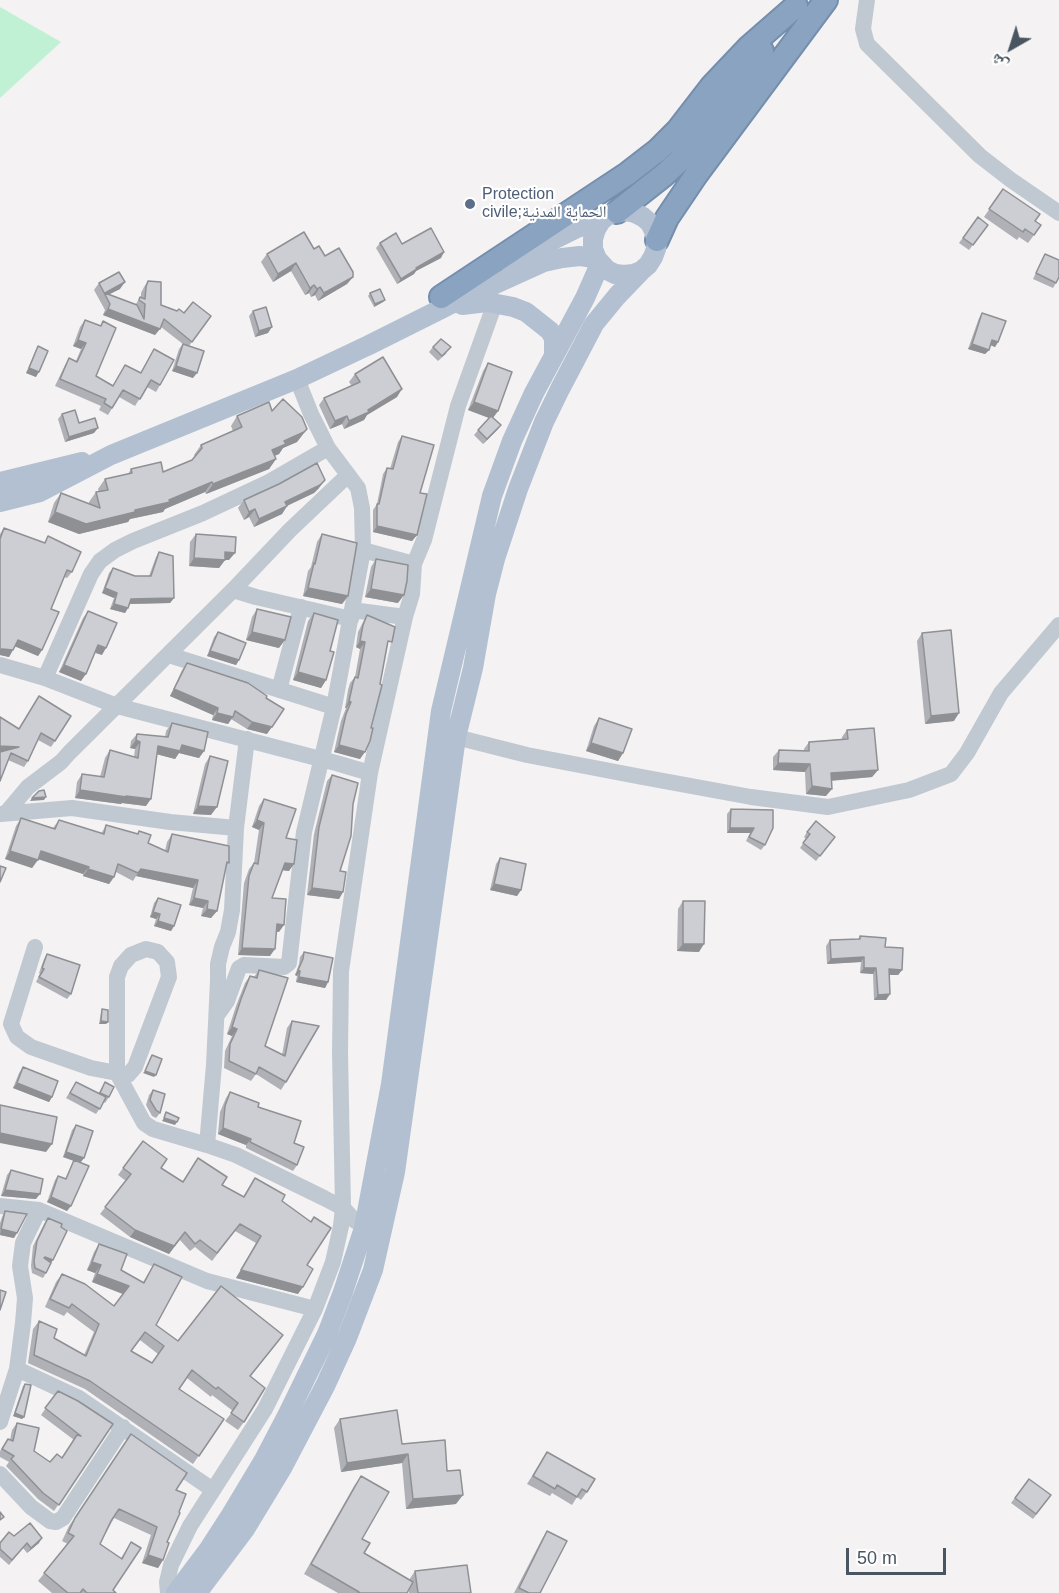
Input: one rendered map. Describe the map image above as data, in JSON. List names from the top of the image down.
{
  "places": ["Protection civile;الحماية المدنية"],
  "scale_bar": "50 m",
  "north": "bottom left"
}
